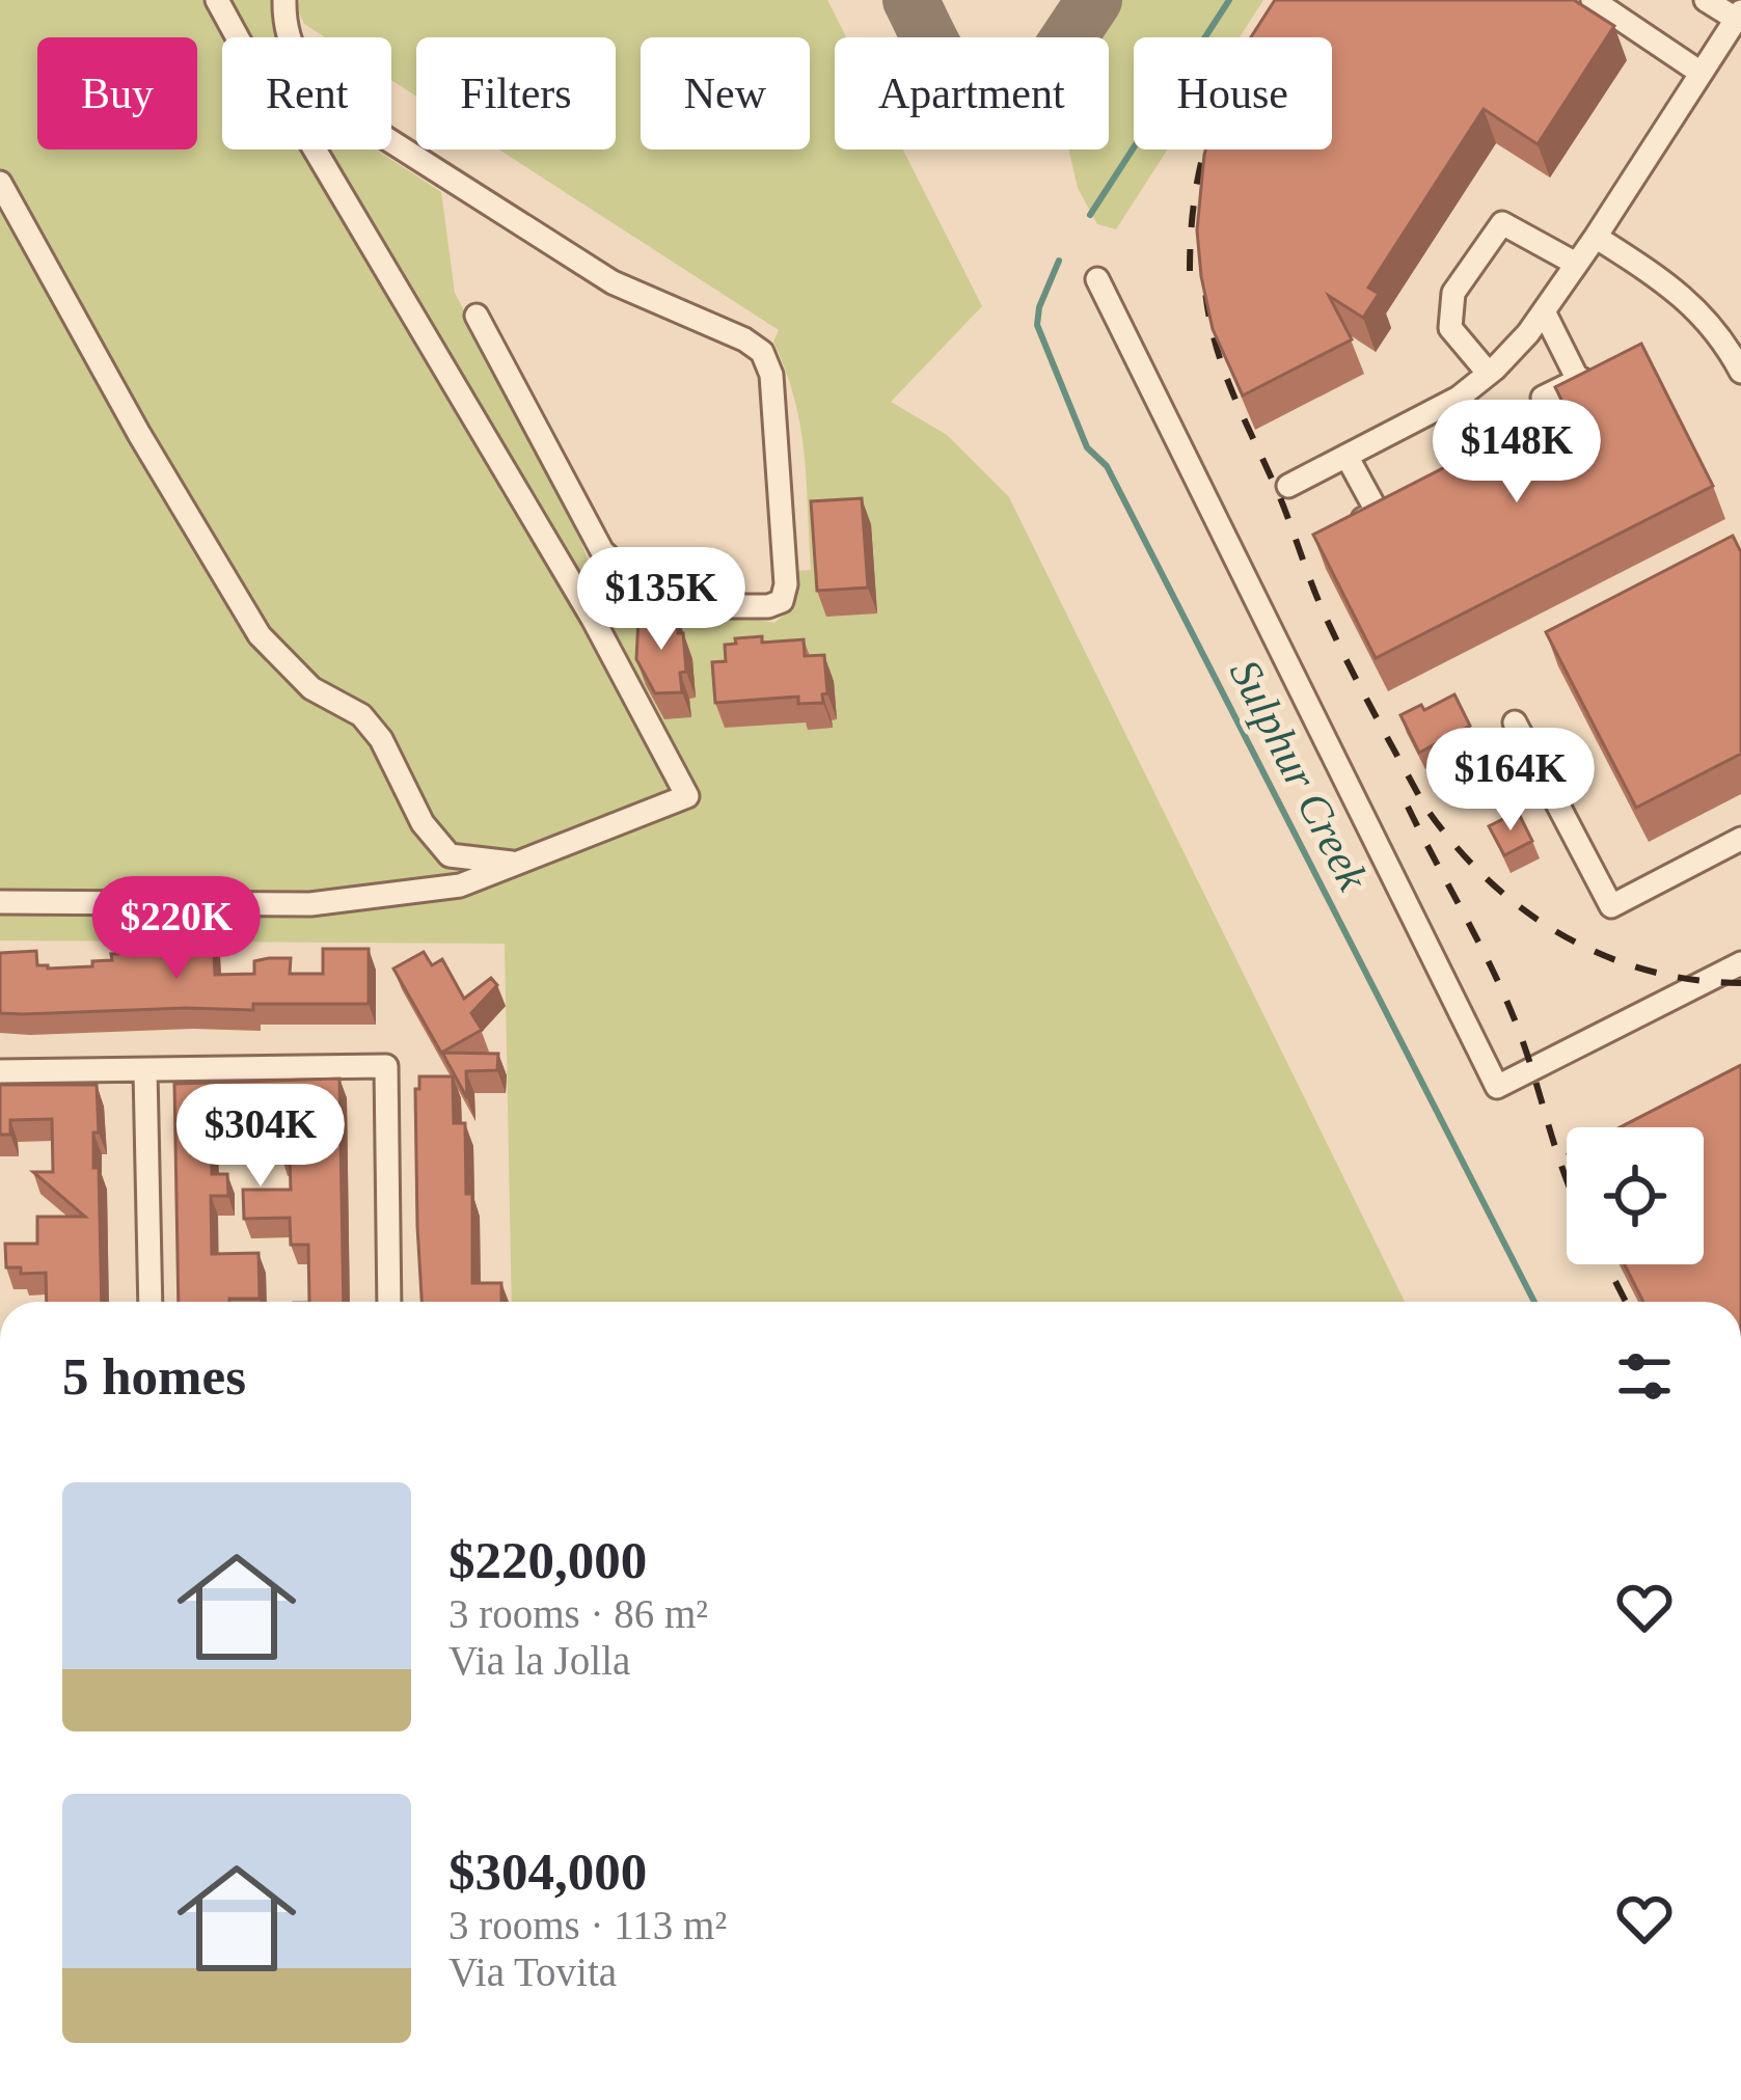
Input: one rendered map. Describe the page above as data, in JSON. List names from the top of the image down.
{
  "water": ["Sulphur Creek"],
  "page": {
    "chip": [
      "Buy",
      "Rent",
      "Filters",
      "New",
      "Apartment",
      "House"
    ],
    "price": [
      "$148K",
      "$135K",
      "$164K",
      "$220K",
      "$304K"
    ],
    "heading": "5 homes",
    "list": [
      {
        "name": "$220,000",
        "note": "3 rooms · 86 m² · Via la Jolla"
      },
      {
        "name": "$304,000",
        "note": "3 rooms · 113 m² · Via Tovita"
      }
    ]
  }
}
